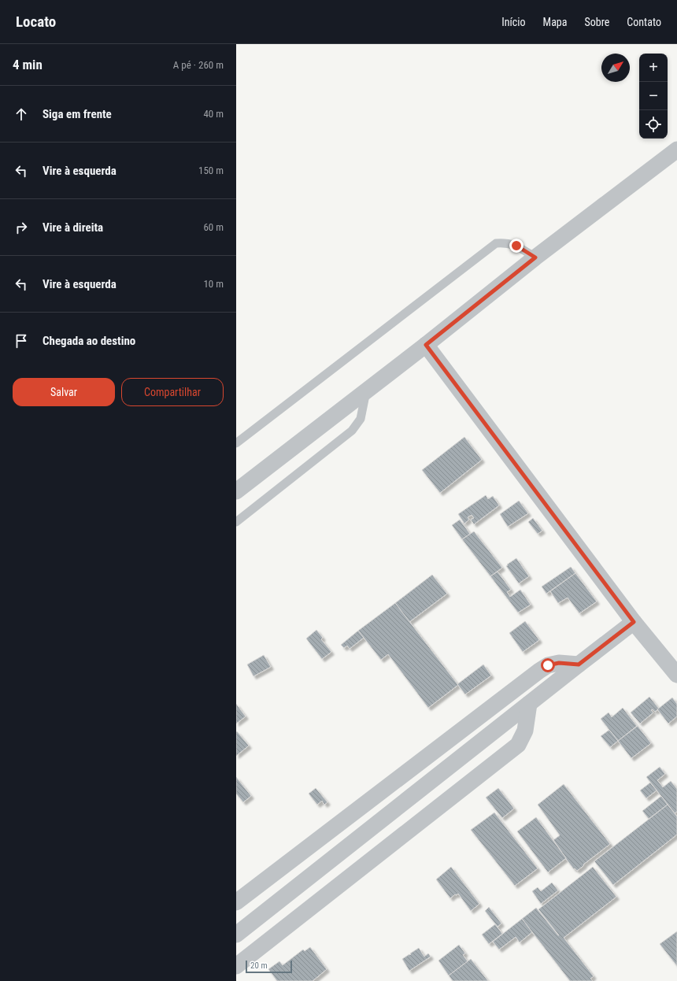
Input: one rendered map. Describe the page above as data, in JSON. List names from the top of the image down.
{
  "scale_bar": "20 m",
  "north": "top right",
  "page": {
    "header": "Locato",
    "nav": [
      "Início",
      "Mapa",
      "Sobre",
      "Contato"
    ],
    "heading": ["4 min", "A pé · 260 m"],
    "map_buttons": ["+", "−"],
    "list": [
      ["Siga em frente", "40 m"],
      ["Vire à esquerda", "150 m"],
      ["Vire à direita", "60 m"],
      ["Vire à esquerda", "10 m"],
      "Chegada ao destino"
    ],
    "buttons": ["Salvar", "Compartilhar"],
    "scale": "20 m"
  }
}
